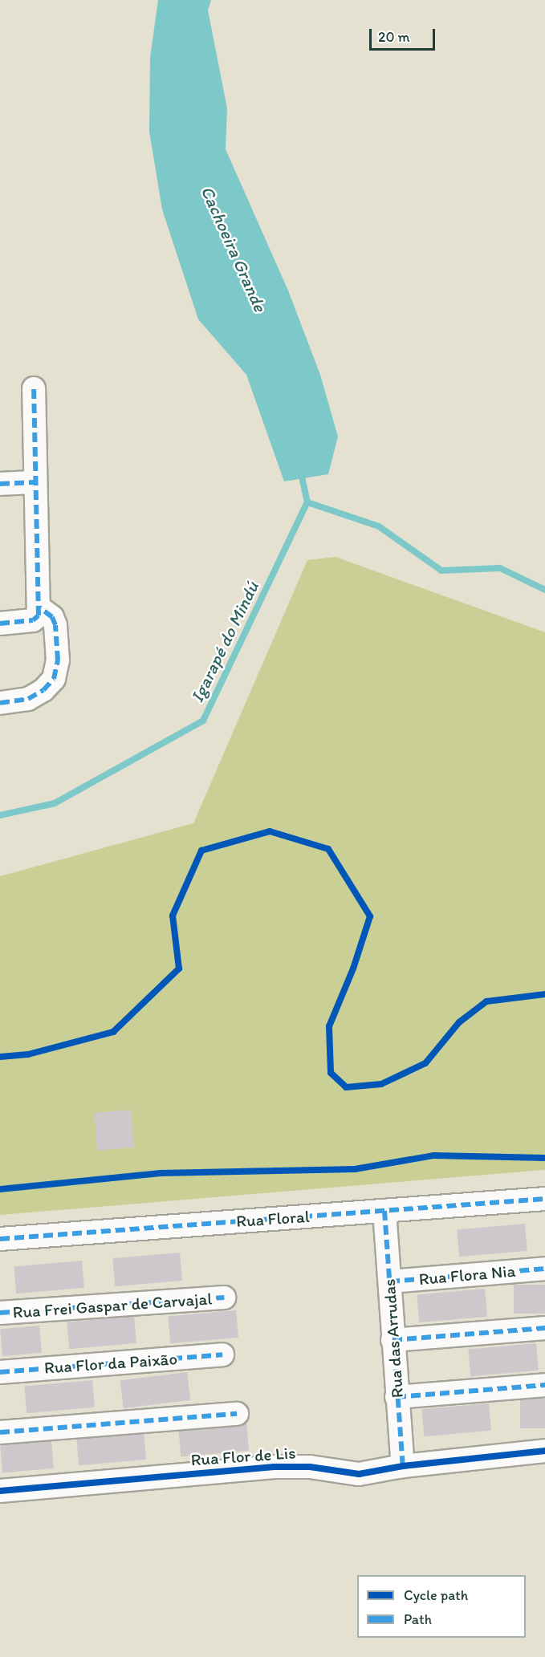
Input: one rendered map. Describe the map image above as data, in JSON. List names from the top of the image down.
{
  "streets": {
    "street": [
      "Rua Floral",
      "Rua Flora Nia",
      "Rua Frei Gaspar de Carvajal",
      "Rua das Arrudas",
      "Rua Flor da Paixão",
      "Rua Flor de Lis"
    ]
  },
  "crossings": [
    ["Rua Floral", "Rua das Arrudas"],
    ["Rua Flora Nia", "Rua das Arrudas"],
    ["Rua das Arrudas", "Rua Flor de Lis"]
  ],
  "water": ["Cachoeira Grande", "Igarapé do Mindú"],
  "legend": ["Cycle path", "Path"],
  "scale_bar": "20 m"
}
